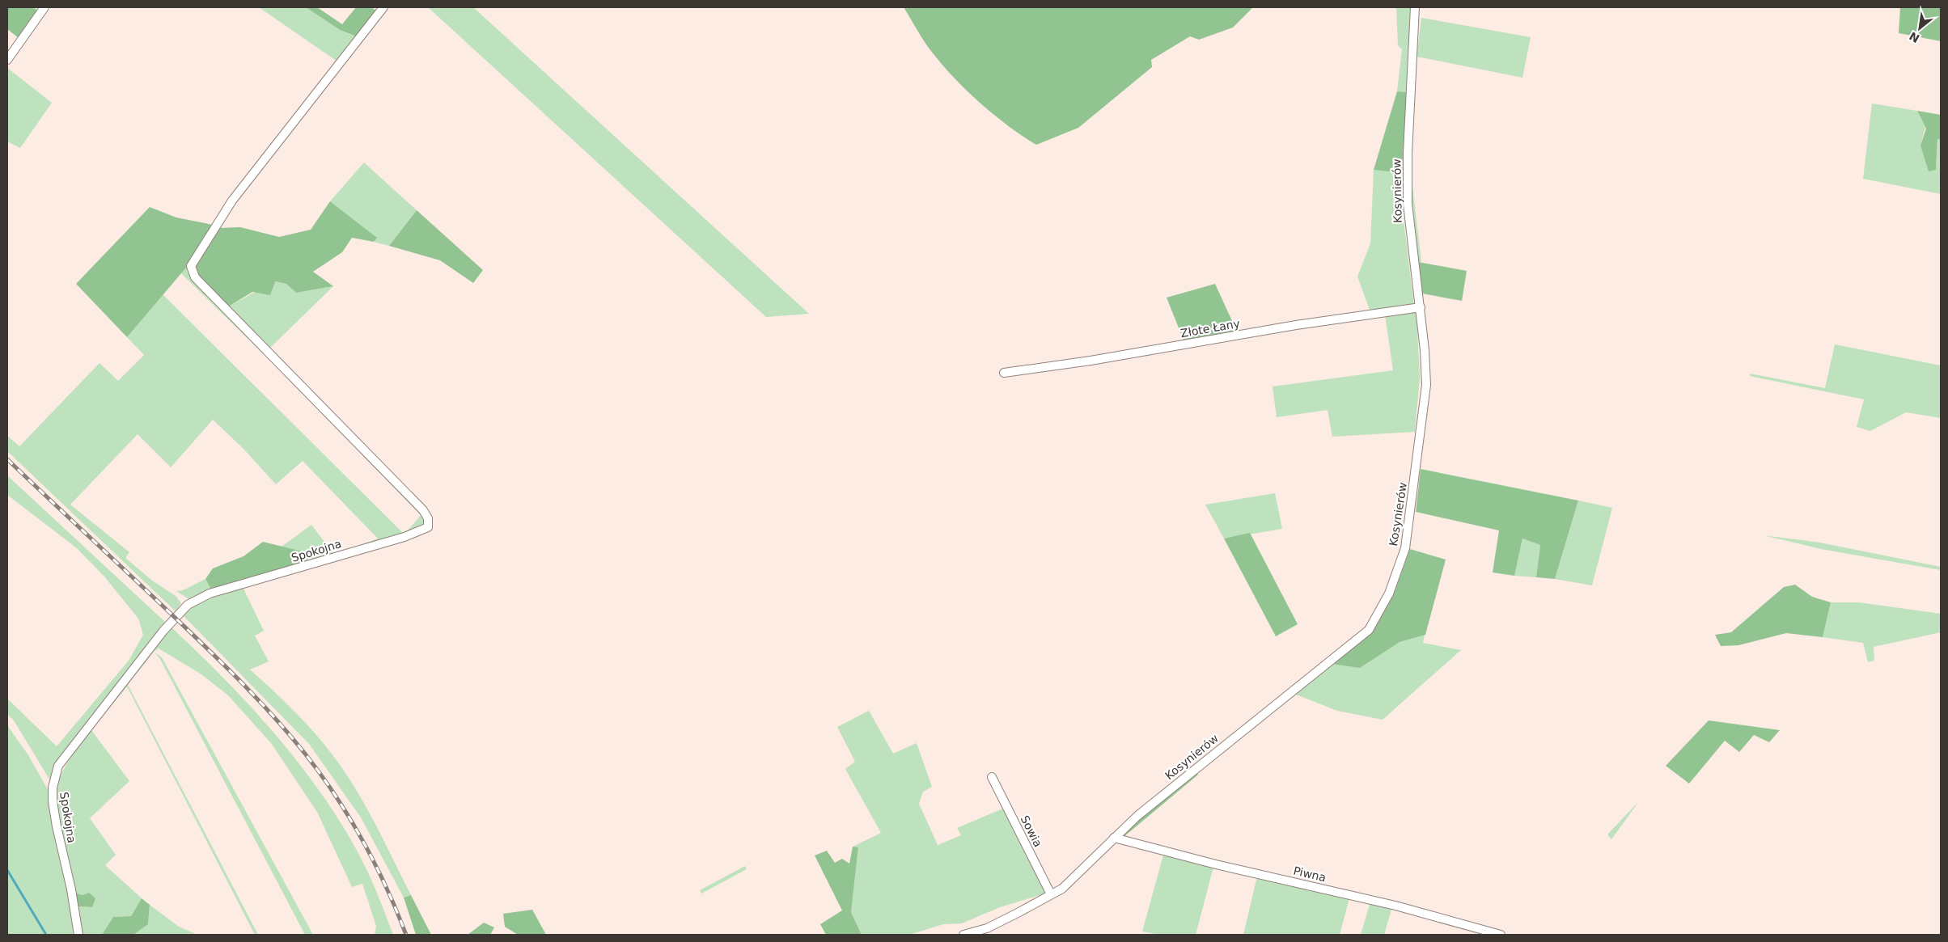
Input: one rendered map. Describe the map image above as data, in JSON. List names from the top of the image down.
{
  "streets": {
    "street": [
      "Kosynierów",
      "Złote Łany",
      "Spokojna",
      "Sowia",
      "Piwna"
    ]
  },
  "crossings": [
    ["Kosynierów", "Złote Łany"],
    ["Kosynierów", "Sowia"],
    ["Kosynierów", "Piwna"]
  ],
  "north": "bottom left"
}
